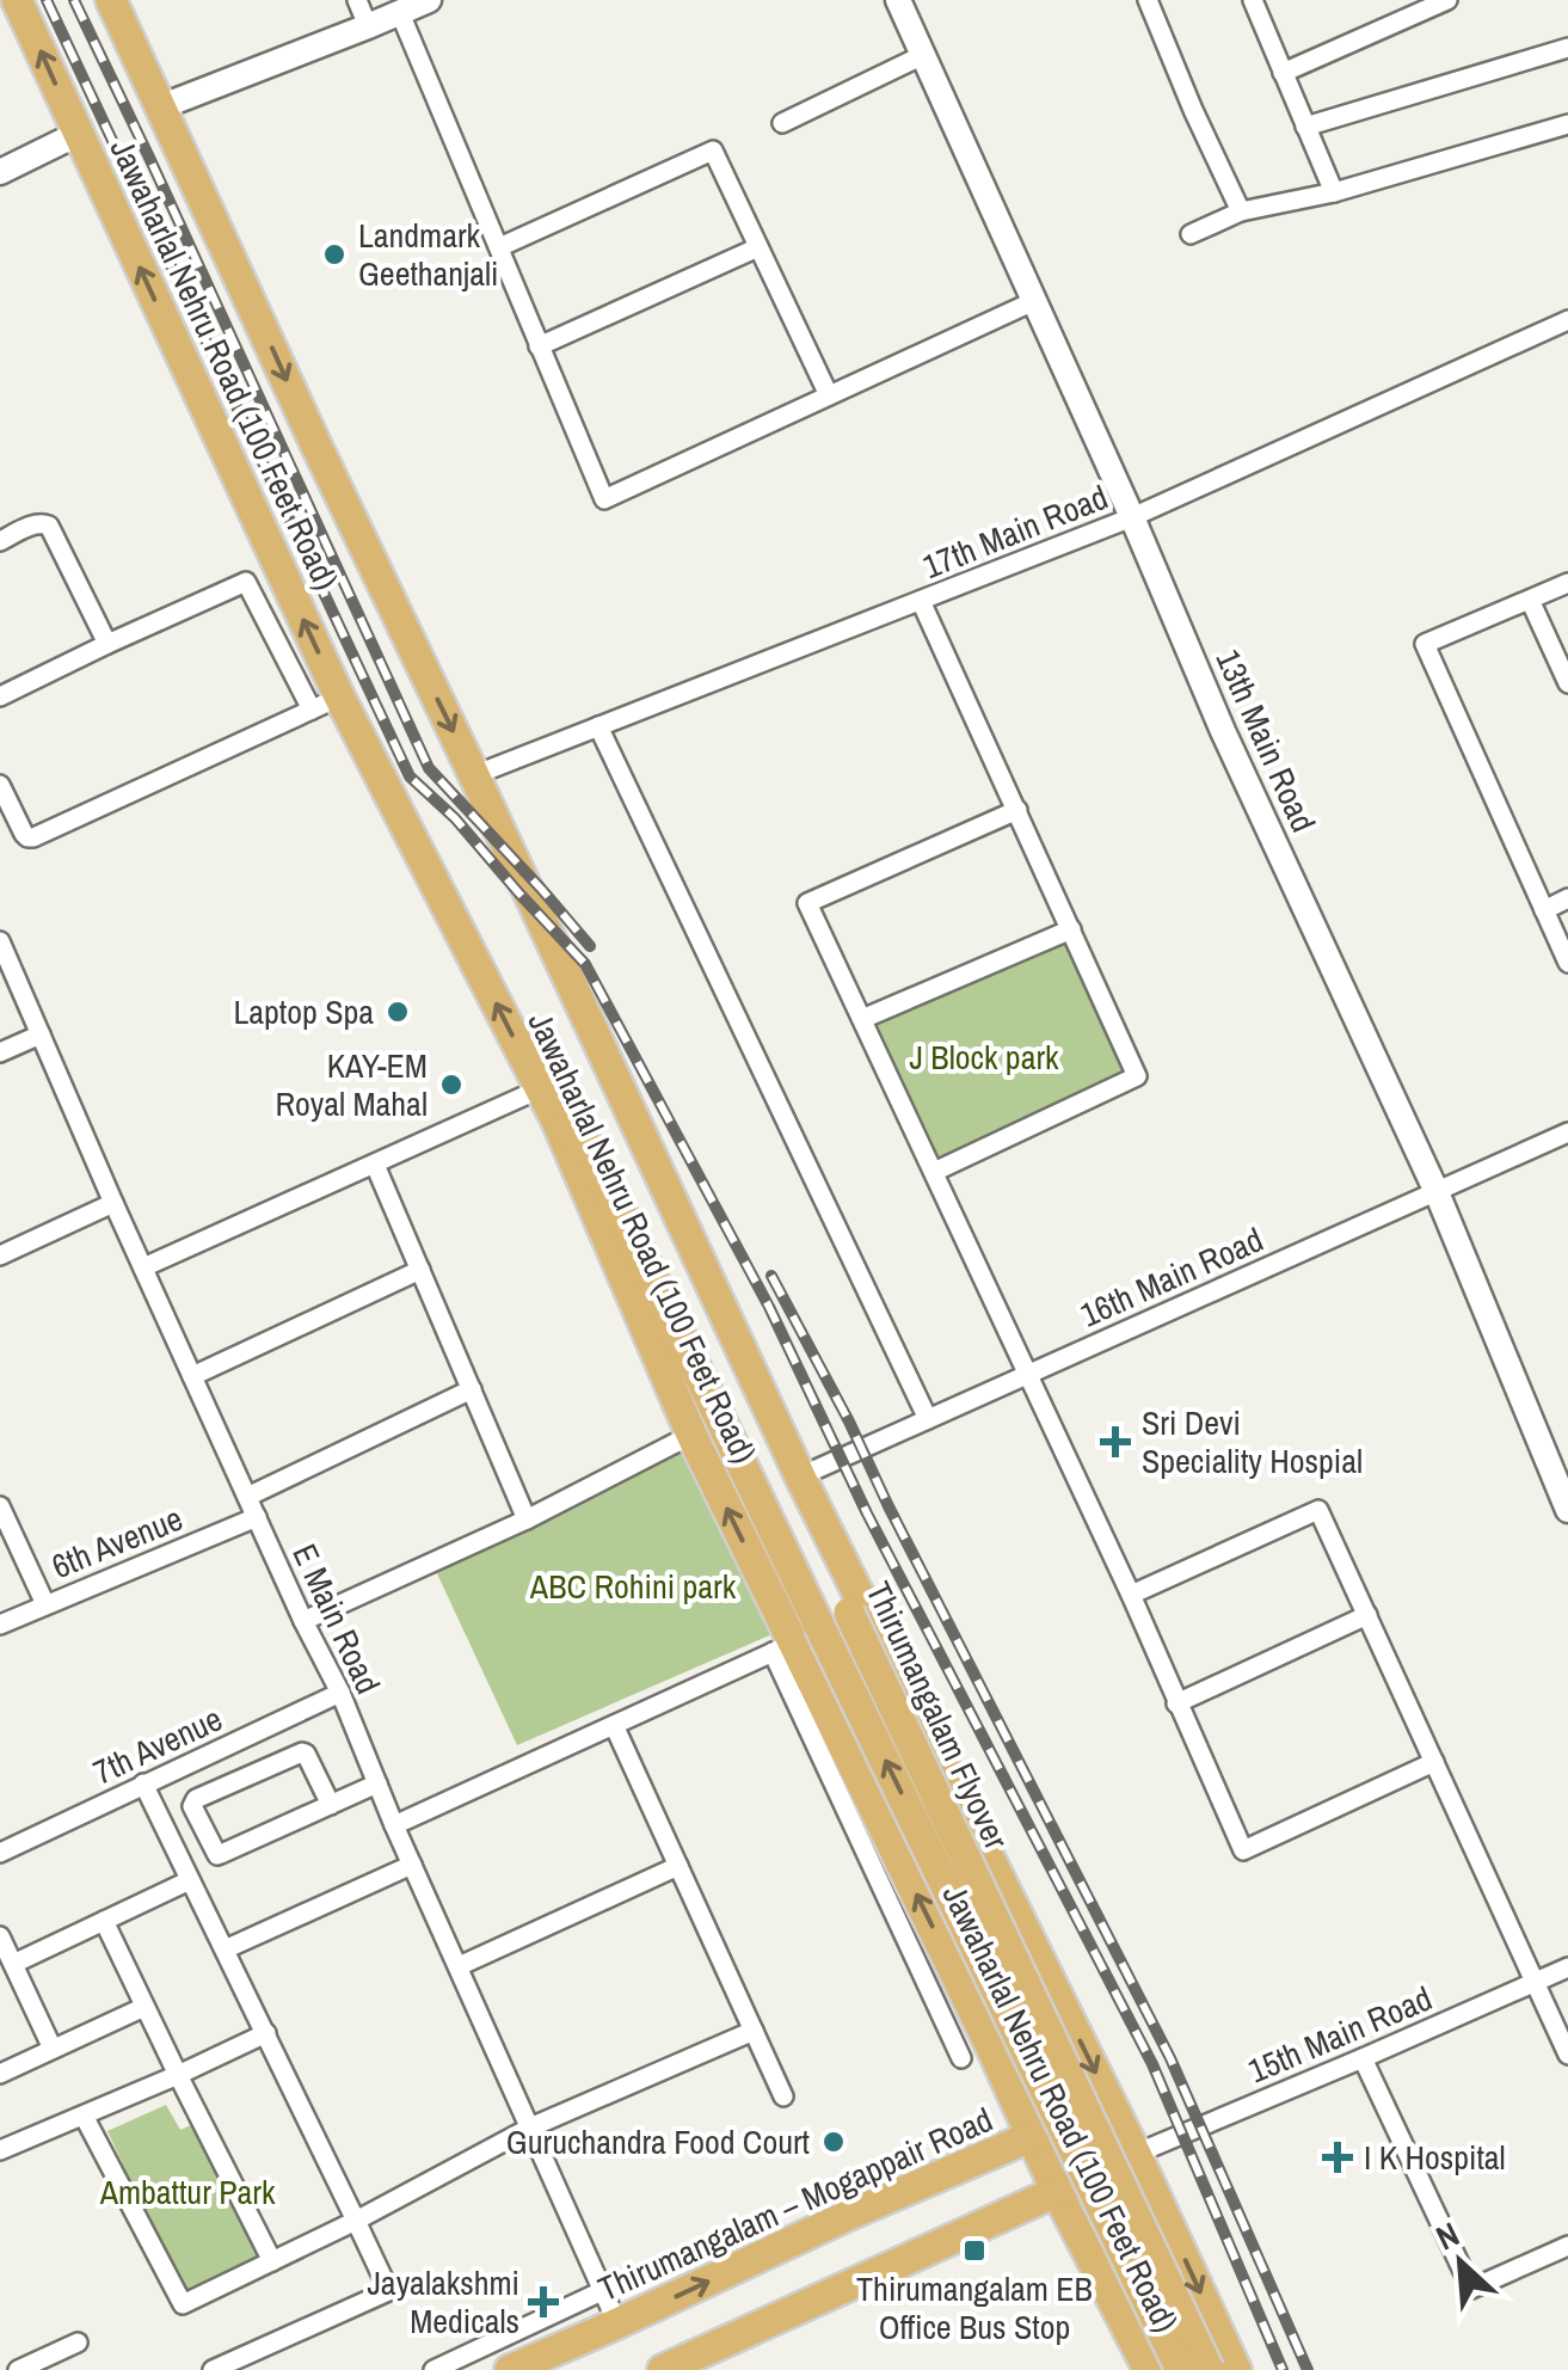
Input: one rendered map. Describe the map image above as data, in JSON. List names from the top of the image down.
{
  "streets": {
    "main road": ["Jawaharlal Nehru Road (100 Feet Road)", "Thirumangalam Flyover", "Thirumangalam – Mogappair Road"],
    "street": [
      "17th Main Road",
      "13th Main Road",
      "16th Main Road",
      "6th Avenue",
      "E Main Road",
      "7th Avenue",
      "15th Main Road"
    ]
  },
  "crossings": [
    ["Jawaharlal Nehru Road (100 Feet Road)", "17th Main Road"],
    ["Jawaharlal Nehru Road (100 Feet Road)", "16th Main Road"],
    ["Jawaharlal Nehru Road (100 Feet Road)", "Thirumangalam Flyover"],
    ["Jawaharlal Nehru Road (100 Feet Road)", "15th Main Road"],
    ["Jawaharlal Nehru Road (100 Feet Road)", "Thirumangalam – Mogappair Road"],
    ["17th Main Road", "13th Main Road"],
    ["13th Main Road", "16th Main Road"],
    ["6th Avenue", "E Main Road"],
    ["E Main Road", "7th Avenue"],
    ["E Main Road", "Thirumangalam – Mogappair Road"]
  ],
  "parks": ["J Block park", "ABC Rohini park", "Ambattur Park"],
  "places": {
    "other": [
      "Landmark Geethanjali",
      "Laptop Spa",
      "KAY-EM Royal Mahal",
      "Guruchandra Food Court"
    ],
    "health": ["Sri Devi Speciality Hospial", "I K Hospital", "Jayalakshmi Medicals"],
    "transit": ["Thirumangalam EB Office Bus Stop"]
  },
  "north": "top left"
}
